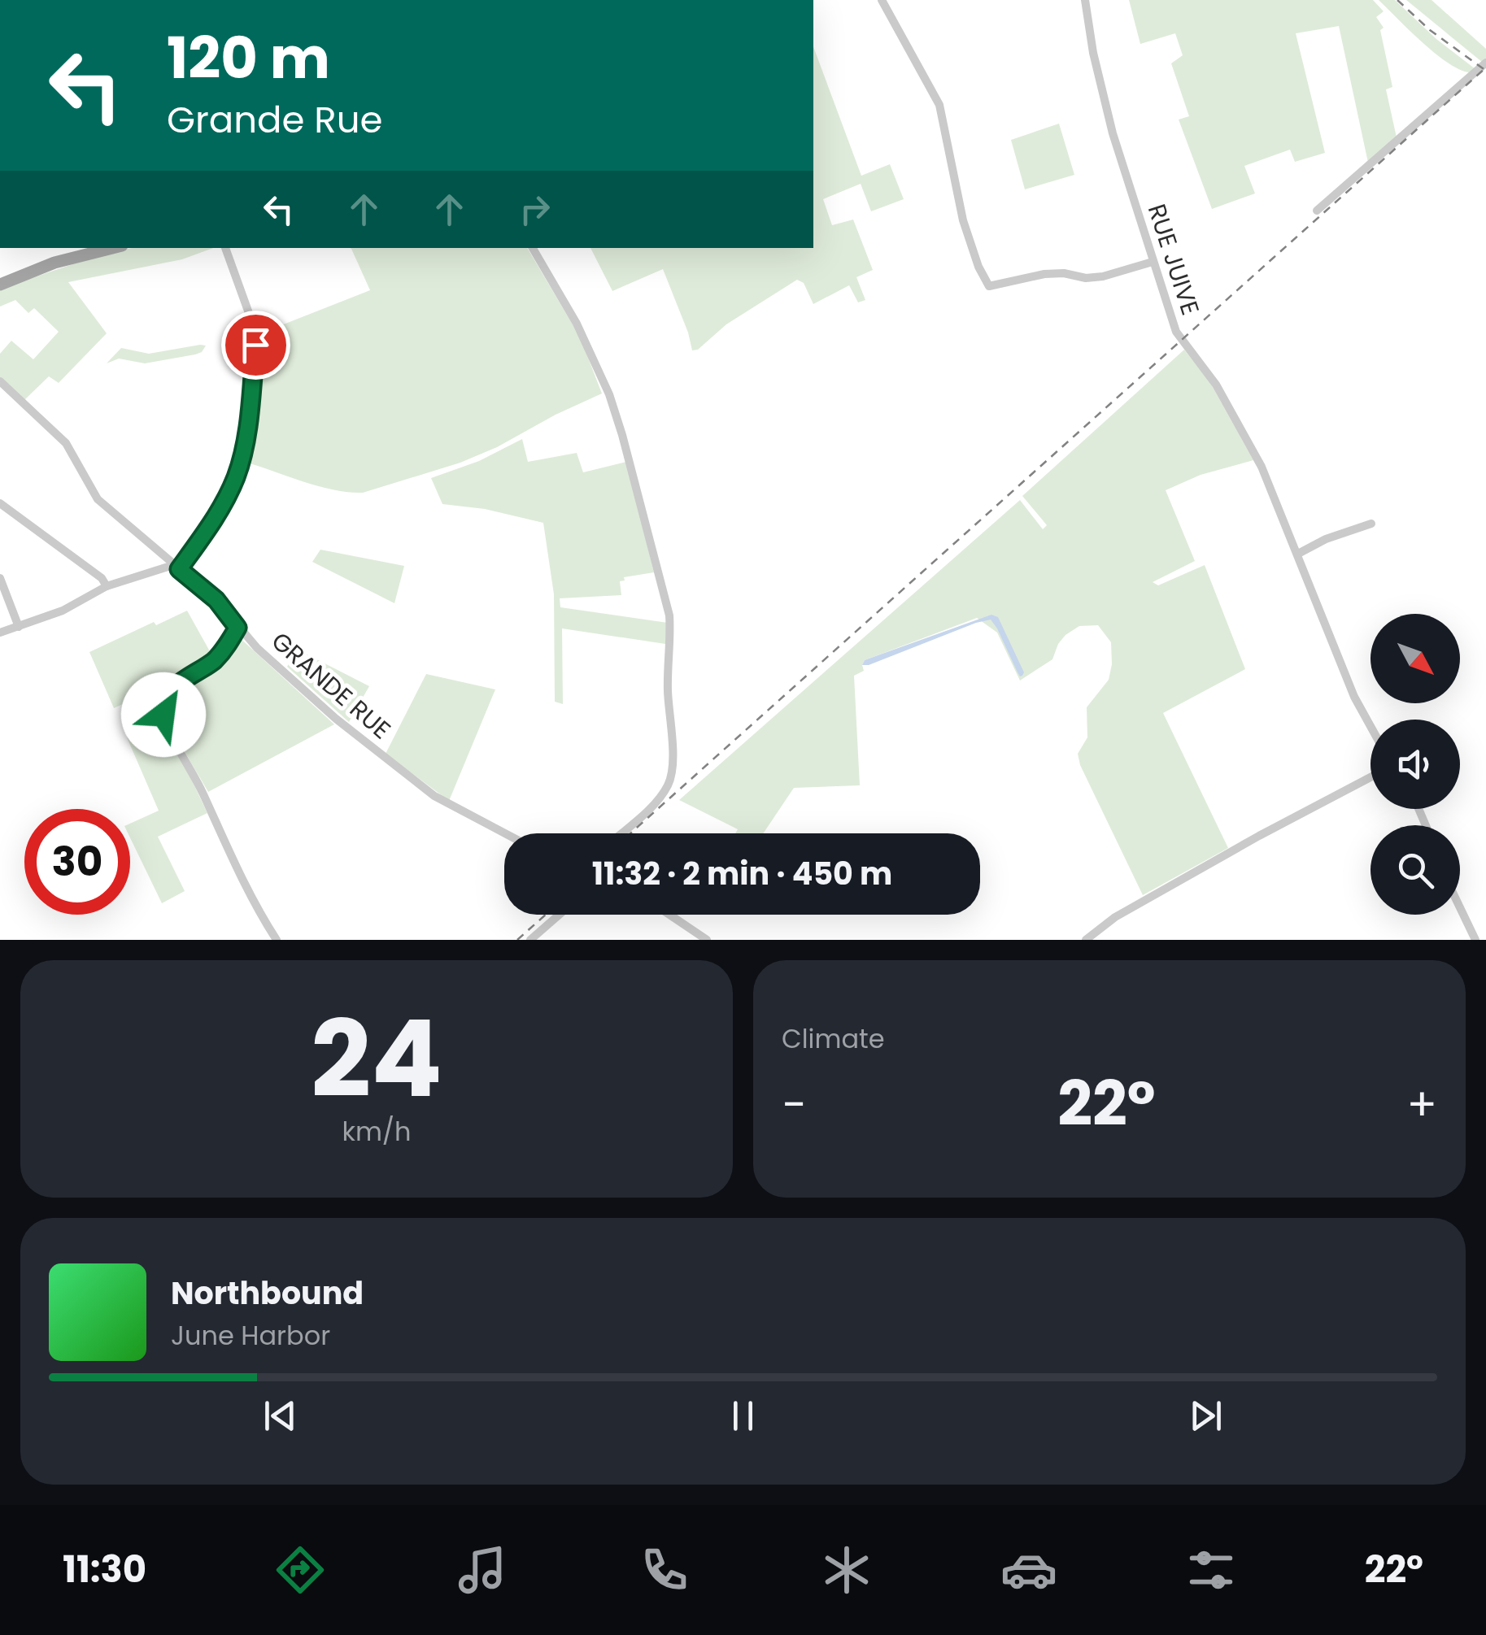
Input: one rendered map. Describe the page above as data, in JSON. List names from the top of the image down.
{
  "streets": {
    "street": ["RUE JUIVE", "GRANDE RUE"]
  },
  "north": "bottom right",
  "page": {
    "turn": ["120 m", "Grande Rue"],
    "limit": "30",
    "trip": "11:32 · 2 min · 450 m",
    "tile": [
      ["24", "km/h"],
      "Climate"
    ],
    "heat": ["−", "22°", "+"],
    "song": ["Northbound", "June Harbor"],
    "tabs": ["11:30", "22°"]
  }
}
